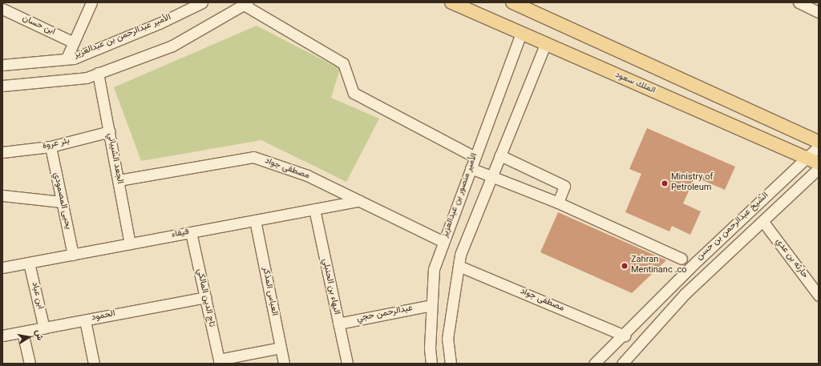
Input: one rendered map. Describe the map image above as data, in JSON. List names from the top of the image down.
{
  "streets": {
    "main road": ["الملك سعود"],
    "street": [
      "ابن حسان",
      "الأمير عبدالرحمن بن عبدالعزيز",
      "بئر عروة",
      "الجعد الشيباني",
      "مصطفى جواد",
      "الأمير منصور بن عبدالعزيز",
      "يحيى المصمودي",
      "الشيخ عبدالرحمن بن حسن",
      "فيفاء",
      "حارثه بن عدي",
      "البهاء بن الحنبلي",
      "العباس المذكر",
      "ابن عباد",
      "تاج الدين المالكي",
      "عبدالرحمن حجي",
      "الحمود"
    ]
  },
  "crossings": [
    ["الملك سعود", "الأمير منصور بن عبدالعزيز"],
    ["الملك سعود", "الشيخ عبدالرحمن بن حسن"],
    ["بئر عروة", "الجعد الشيباني"],
    ["بئر عروة", "يحيى المصمودي"],
    ["الجعد الشيباني", "مصطفى جواد"],
    ["الجعد الشيباني", "فيفاء"],
    ["مصطفى جواد", "الأمير منصور بن عبدالعزيز"],
    ["مصطفى جواد", "الشيخ عبدالرحمن بن حسن"],
    ["مصطفى جواد", "فيفاء"],
    ["الأمير منصور بن عبدالعزيز", "عبدالرحمن حجي"],
    ["يحيى المصمودي", "فيفاء"],
    ["الشيخ عبدالرحمن بن حسن", "حارثه بن عدي"],
    ["فيفاء", "البهاء بن الحنبلي"],
    ["فيفاء", "العباس المذكر"],
    ["فيفاء", "ابن عباد"],
    ["فيفاء", "تاج الدين المالكي"],
    ["البهاء بن الحنبلي", "عبدالرحمن حجي"],
    ["ابن عباد", "الحمود"],
    ["تاج الدين المالكي", "الحمود"]
  ],
  "places": ["Ministry of Petroleum", "Zahran Mentinanc .co"],
  "north": "right"
}
